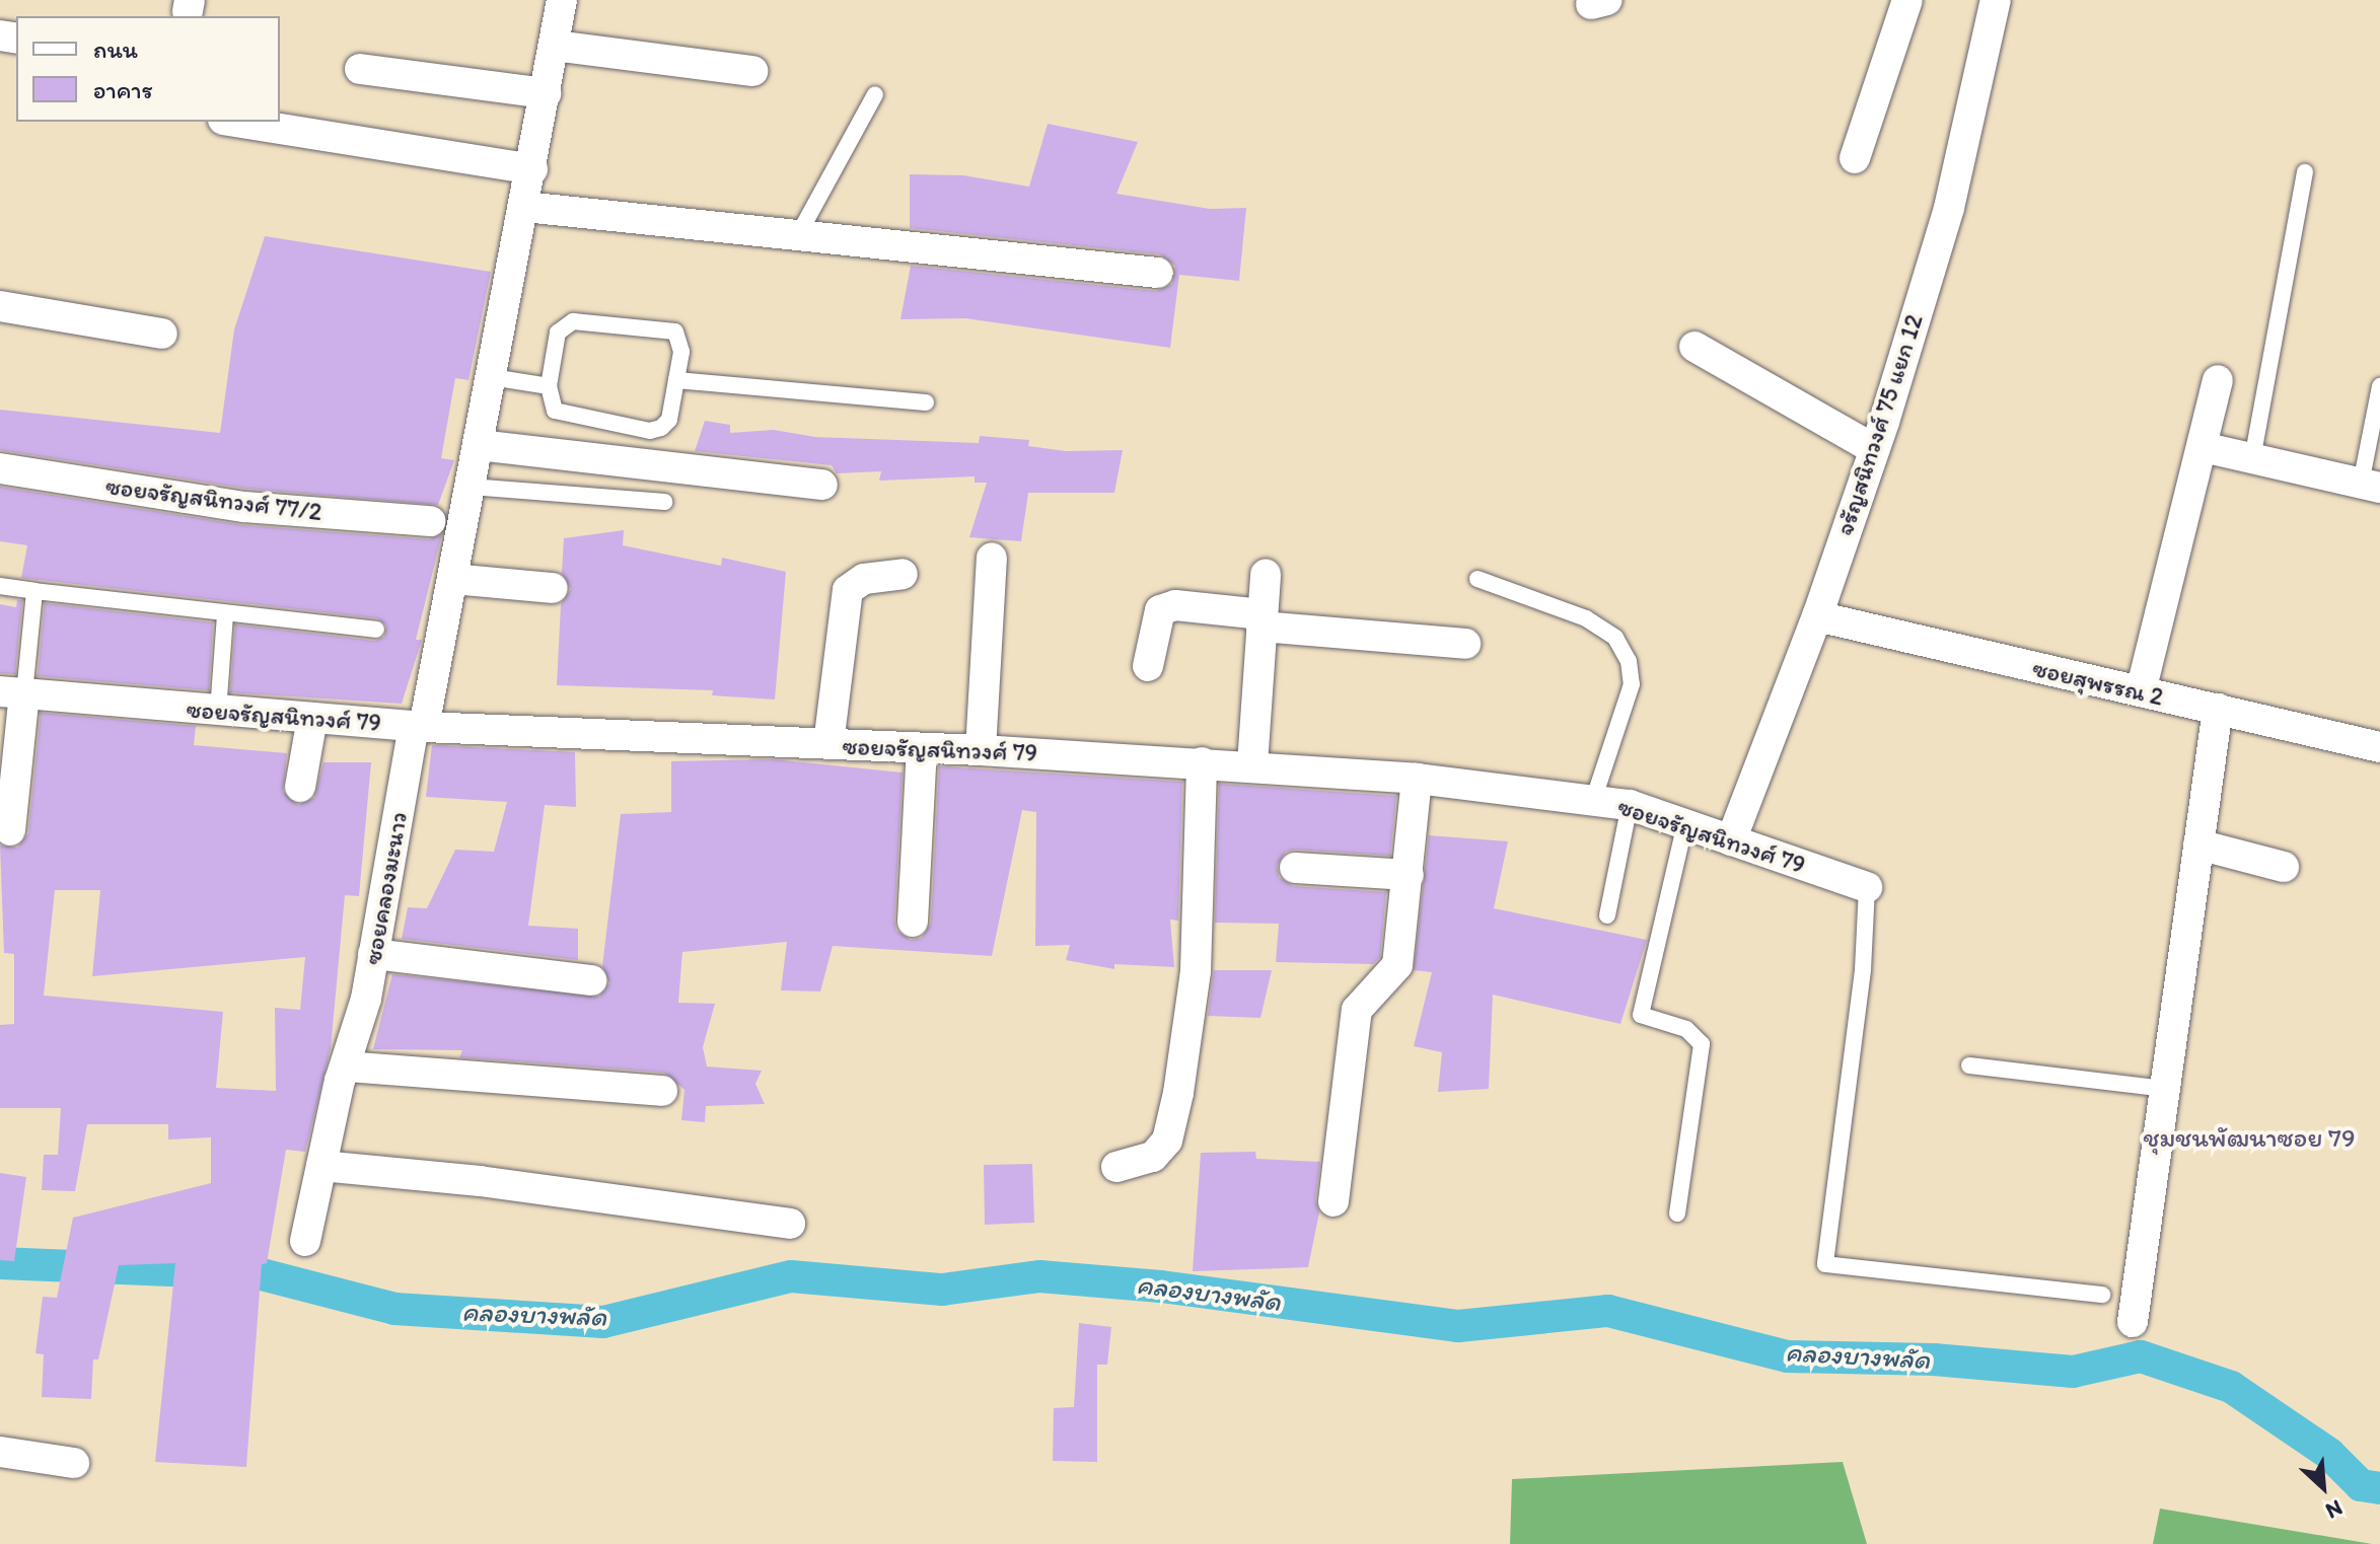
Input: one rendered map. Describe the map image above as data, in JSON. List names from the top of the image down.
{
  "streets": {
    "street": [
      "จรัญสนิทวงศ์ 75 แยก 12",
      "ซอยจรัญสนิทวงศ์ 77/2",
      "ซอยสุพรรณ 2",
      "ซอยจรัญสนิทวงศ์ 79",
      "ซอยคลองมะนาว"
    ]
  },
  "crossings": [
    ["จรัญสนิทวงศ์ 75 แยก 12", "ซอยสุพรรณ 2"],
    ["จรัญสนิทวงศ์ 75 แยก 12", "ซอยจรัญสนิทวงศ์ 79"],
    ["ซอยจรัญสนิทวงศ์ 79", "ซอยคลองมะนาว"]
  ],
  "districts": ["ชุมชนพัฒนาซอย 79"],
  "water": ["คลองบางพลัด"],
  "legend": ["ถนน", "อาคาร"],
  "north": "bottom right"
}
